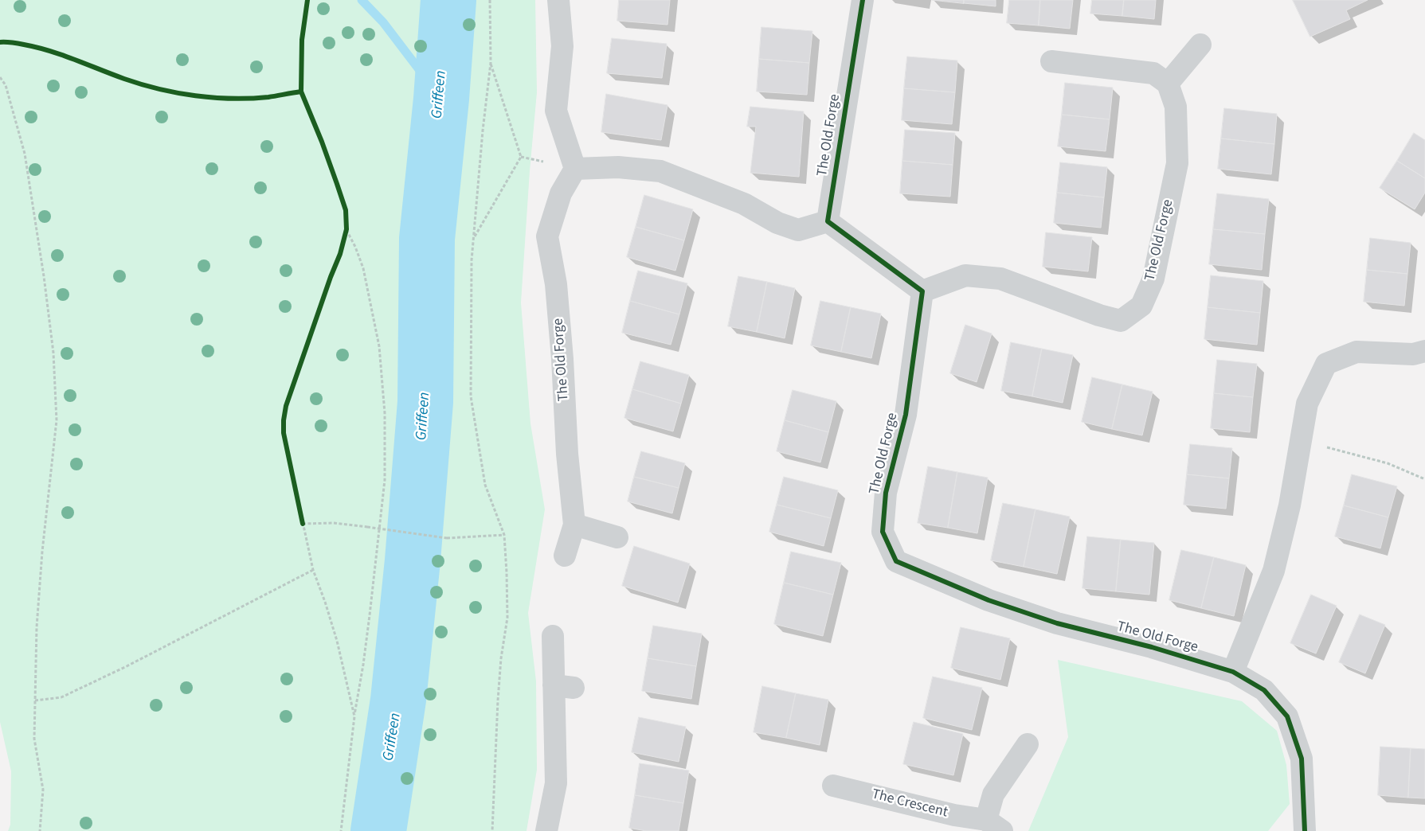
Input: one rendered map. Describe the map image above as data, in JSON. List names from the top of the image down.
{
  "streets": {
    "street": ["The Old Forge", "The Crescent"]
  },
  "water": ["Griffeen"]
}
